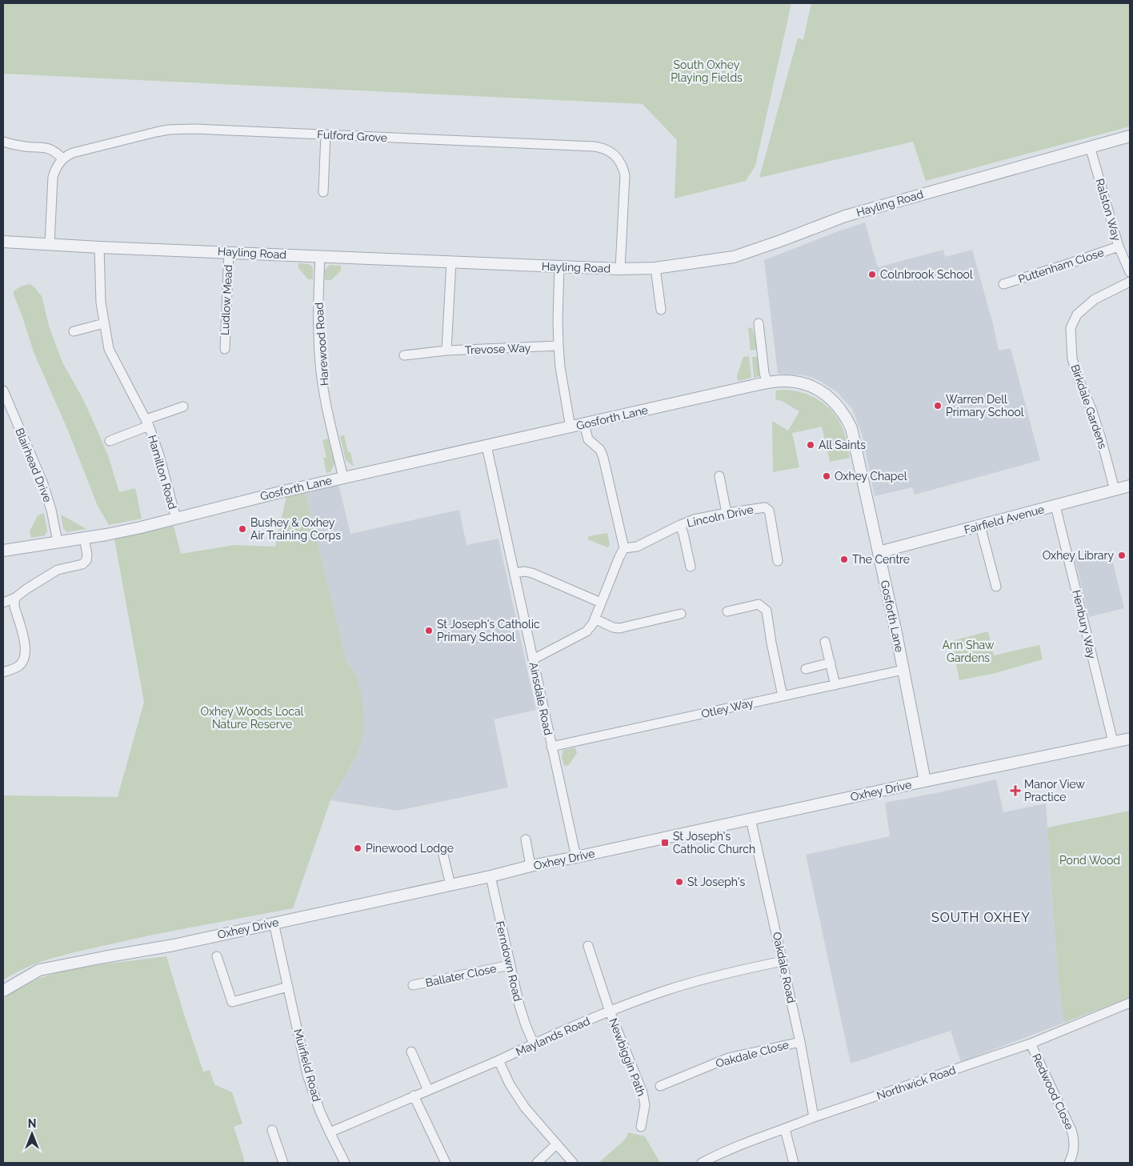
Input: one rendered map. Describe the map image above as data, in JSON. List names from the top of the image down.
{
  "streets": {
    "street": [
      "Fulford Grove",
      "Hayling Road",
      "Ralston Way",
      "Puttenham Close",
      "Ludlow Mead",
      "Harewood Road",
      "Trevose Way",
      "Birkdale Gardens",
      "Gosforth Lane",
      "Blairhead Drive",
      "Hamilton Road",
      "Lincoln Drive",
      "Fairfield Avenue",
      "Henbury Way",
      "Ainsdale Road",
      "Otley Way",
      "Oxhey Drive",
      "Ferndown Road",
      "Oakdale Road",
      "Ballater Close",
      "Maylands Road",
      "Oakdale Close",
      "Newbiggin Path",
      "Muirfield Road",
      "Northwick Road",
      "Redwood Close"
    ]
  },
  "crossings": [
    ["Fulford Grove", "Hayling Road"],
    ["Hayling Road", "Ralston Way"],
    ["Hayling Road", "Ludlow Mead"],
    ["Hayling Road", "Harewood Road"],
    ["Hayling Road", "Hamilton Road"],
    ["Ralston Way", "Puttenham Close"],
    ["Harewood Road", "Gosforth Lane"],
    ["Birkdale Gardens", "Fairfield Avenue"],
    ["Gosforth Lane", "Blairhead Drive"],
    ["Gosforth Lane", "Hamilton Road"],
    ["Gosforth Lane", "Fairfield Avenue"],
    ["Gosforth Lane", "Ainsdale Road"],
    ["Gosforth Lane", "Otley Way"],
    ["Gosforth Lane", "Oxhey Drive"],
    ["Fairfield Avenue", "Henbury Way"],
    ["Henbury Way", "Oxhey Drive"],
    ["Ainsdale Road", "Otley Way"],
    ["Ainsdale Road", "Oxhey Drive"],
    ["Oxhey Drive", "Ferndown Road"],
    ["Oxhey Drive", "Oakdale Road"],
    ["Oxhey Drive", "Muirfield Road"],
    ["Ferndown Road", "Ballater Close"],
    ["Ferndown Road", "Maylands Road"],
    ["Oakdale Road", "Maylands Road"],
    ["Oakdale Road", "Oakdale Close"],
    ["Oakdale Road", "Northwick Road"],
    ["Maylands Road", "Newbiggin Path"],
    ["Maylands Road", "Muirfield Road"],
    ["Northwick Road", "Redwood Close"]
  ],
  "districts": ["SOUTH OXHEY"],
  "parks": [
    "South Oxhey Playing Fields",
    "Ann Shaw Gardens",
    "Oxhey Woods Local Nature Reserve",
    "Pond Wood"
  ],
  "places": {
    "other": [
      "Colnbrook School",
      "Warren Dell Primary School",
      "All Saints",
      "Oxhey Chapel",
      "Bushey & Oxhey Air Training Corps",
      "Oxhey Library",
      "The Centre",
      "St Joseph's Catholic Primary School",
      "Pinewood Lodge",
      "St Joseph's"
    ],
    "health": ["Manor View Practice"],
    "transit": ["St Joseph's Catholic Church"]
  },
  "north": "top"
}
